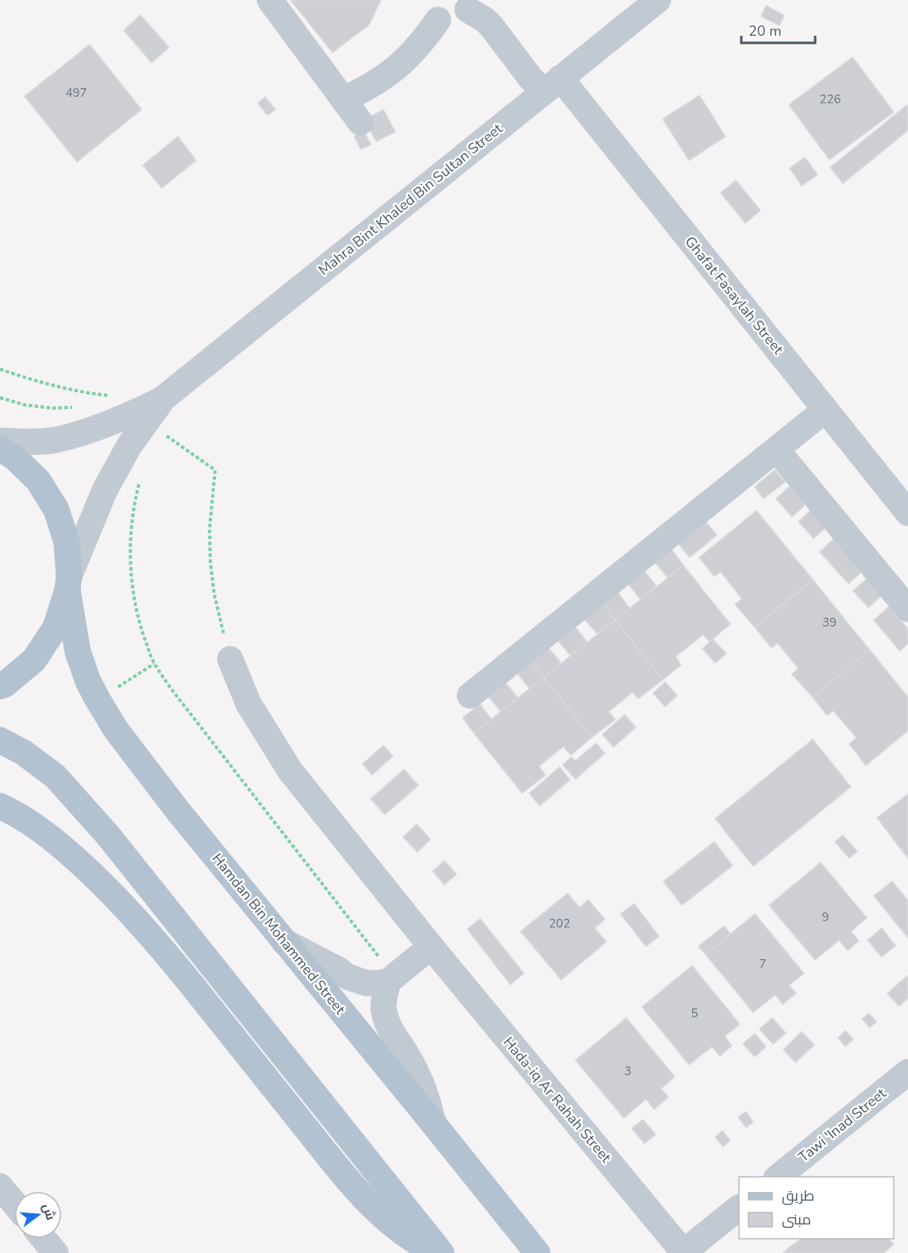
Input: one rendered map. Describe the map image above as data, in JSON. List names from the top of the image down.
{
  "streets": {
    "main road": ["Hamdan Bin Mohammed Street"],
    "street": [
      "Mahra Bint Khaled Bin Sultan Street",
      "Ghafat Fasaylah Street",
      "Hada-iq Ar Rahah Street",
      "Tawi 'Inad Street"
    ]
  },
  "crossings": [
    ["Mahra Bint Khaled Bin Sultan Street", "Ghafat Fasaylah Street"],
    ["Mahra Bint Khaled Bin Sultan Street", "Hamdan Bin Mohammed Street"]
  ],
  "house_numbers": [
    "497",
    "226",
    "39",
    "9",
    "202",
    "7",
    "5",
    "3"
  ],
  "legend": ["طريق", "مبنى"],
  "scale_bar": "20 m",
  "north": "right"
}
